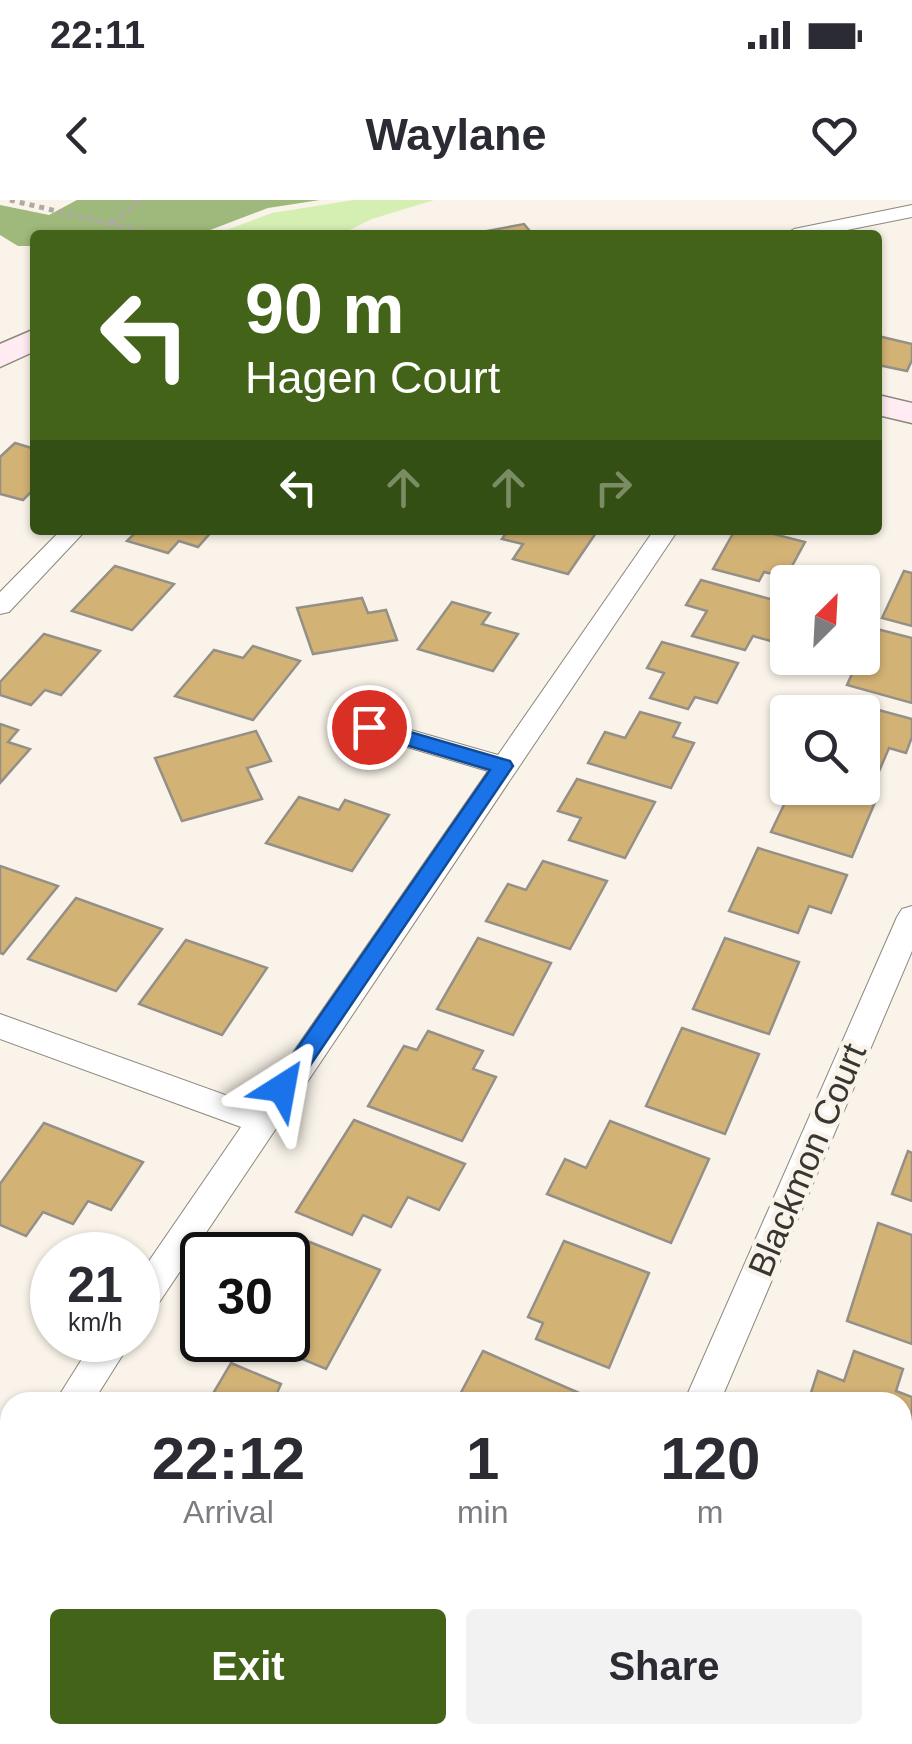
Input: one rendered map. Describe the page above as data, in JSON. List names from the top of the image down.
{
  "streets": {
    "street": ["Blackmon Court"]
  },
  "north": "top right",
  "page": {
    "status": "22:11",
    "header": "Waylane",
    "turn": ["90 m", "Hagen Court"],
    "speed": "21 km/h",
    "limit": "30",
    "eta": [
      "22:12",
      "Arrival",
      "1",
      "min",
      "120",
      "m"
    ],
    "buttons": ["Exit", "Share"]
  }
}
